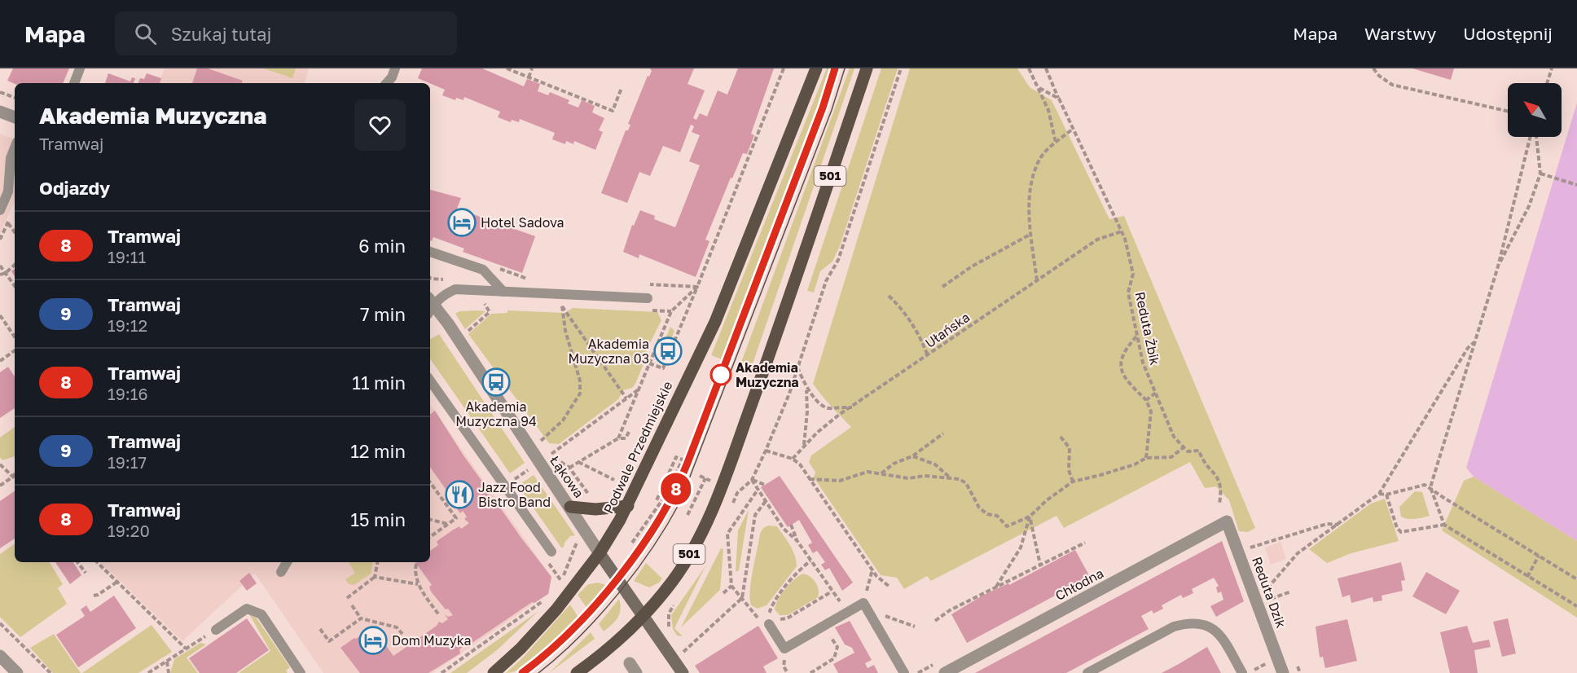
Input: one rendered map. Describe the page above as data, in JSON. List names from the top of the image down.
{
  "streets": {
    "main road": ["501", "Podwale Przedmiejskie"],
    "street": ["Łąkowa", "Chłodna", "Reduta Dzik"],
    "path": ["Reduta Żbik", "Ułańska"]
  },
  "crossings": [
    ["501", "Łąkowa"],
    ["Reduta Żbik", "Ułańska"],
    ["Podwale Przedmiejskie", "Łąkowa"],
    ["Chłodna", "Reduta Dzik"]
  ],
  "places": {
    "hotel": ["Hotel Sadova", "Dom Muzyka"],
    "bus stop": ["Akademia Muzyczna 03", "Akademia Muzyczna 94"],
    "other": ["Akademia Muzyczna"],
    "restaurant": ["Jazz Food Bistro Band"]
  },
  "lines": ["tram line 8"],
  "north": "top left",
  "page": {
    "header": "Mapa",
    "search": "Szukaj tutaj",
    "nav": ["Mapa", "Warstwy", "Udostępnij"],
    "on_map": "8",
    "heading": [
      ["Akademia Muzyczna", "Tramwaj"],
      "Odjazdy"
    ],
    "list": [
      {
        "mark": "8",
        "name": "Tramwaj",
        "note": "19:11",
        "value": "6 min"
      },
      {
        "mark": "9",
        "name": "Tramwaj",
        "note": "19:12",
        "value": "7 min"
      },
      {
        "mark": "8",
        "name": "Tramwaj",
        "note": "19:16",
        "value": "11 min"
      },
      {
        "mark": "9",
        "name": "Tramwaj",
        "note": "19:17",
        "value": "12 min"
      },
      {
        "mark": "8",
        "name": "Tramwaj",
        "note": "19:20",
        "value": "15 min"
      }
    ]
  }
}
